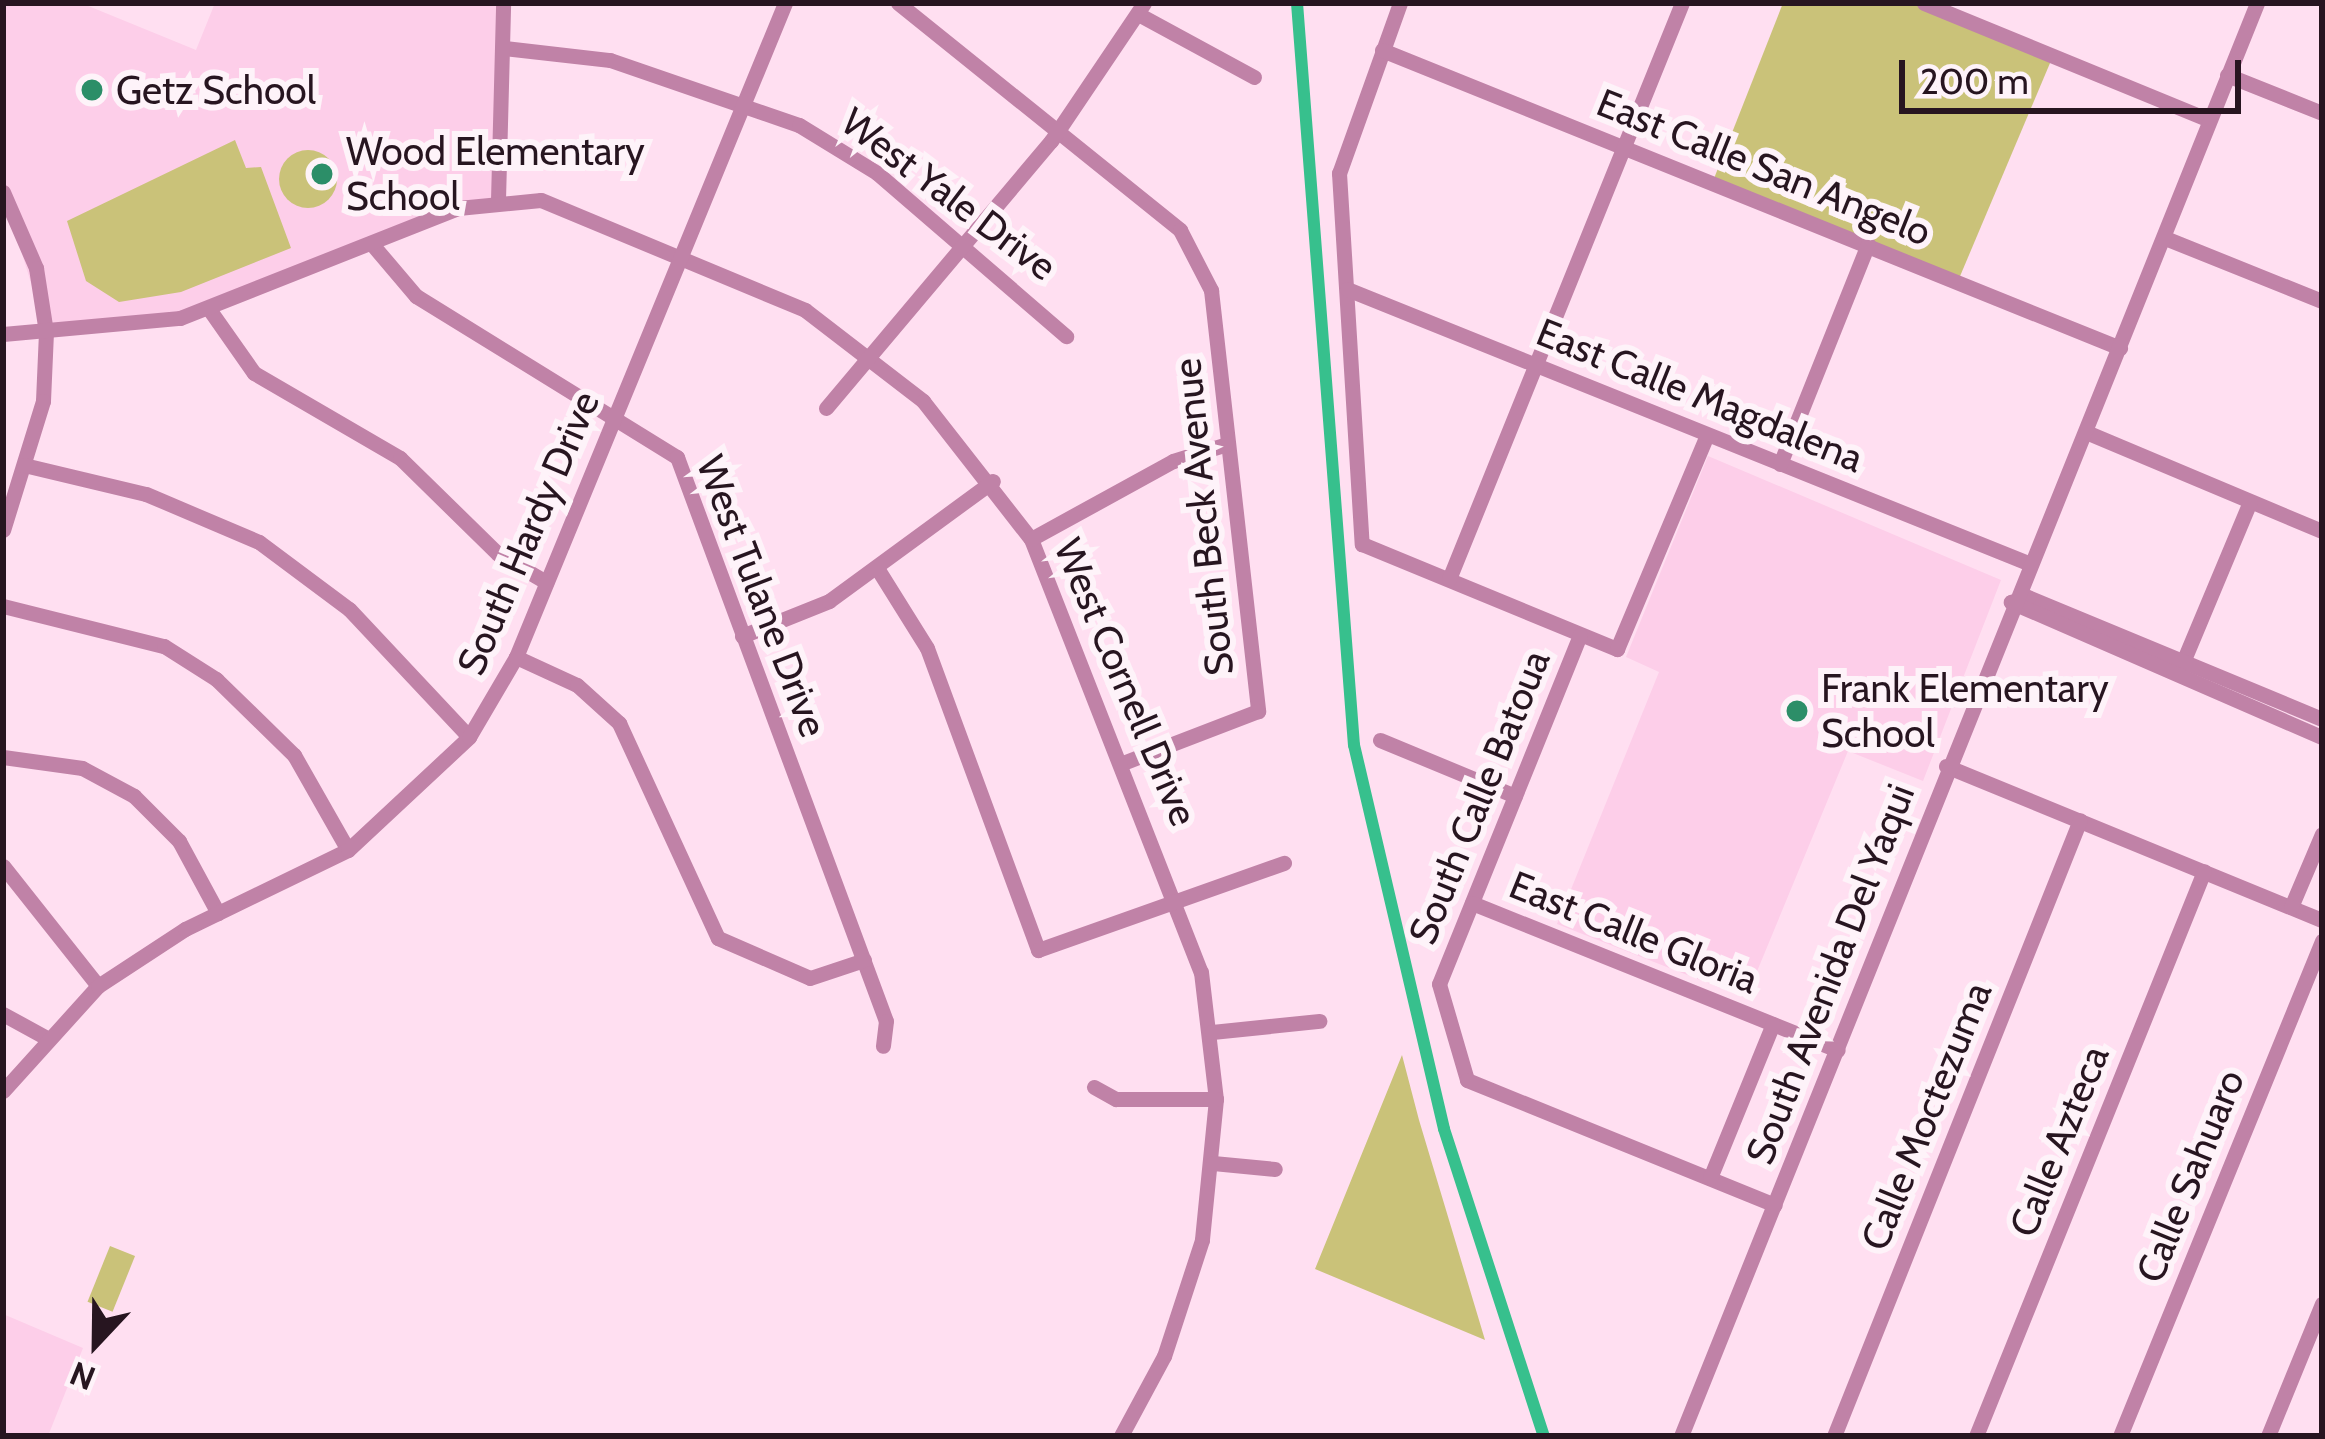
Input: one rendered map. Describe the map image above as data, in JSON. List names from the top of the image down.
{
  "streets": {
    "street": [
      "East Calle San Angelo",
      "West Yale Drive",
      "East Calle Magdalena",
      "South Beck Avenue",
      "South Hardy Drive",
      "West Tulane Drive",
      "West Cornell Drive",
      "South Calle Batoua",
      "East Calle Gloria",
      "South Avenida Del Yaqui",
      "Calle Moctezuma",
      "Calle Azteca",
      "Calle Sahuaro"
    ]
  },
  "crossings": [
    ["East Calle San Angelo", "South Avenida Del Yaqui"],
    ["West Yale Drive", "South Hardy Drive"],
    ["East Calle Magdalena", "South Avenida Del Yaqui"],
    ["South Beck Avenue", "West Cornell Drive"],
    ["South Hardy Drive", "West Tulane Drive"],
    ["South Hardy Drive", "West Cornell Drive"],
    ["West Tulane Drive", "West Cornell Drive"],
    ["South Calle Batoua", "East Calle Gloria"],
    ["East Calle Gloria", "South Avenida Del Yaqui"]
  ],
  "places": ["Getz School", "Wood Elementary School", "Frank Elementary School"],
  "scale_bar": "200 m",
  "north": "bottom"
}
